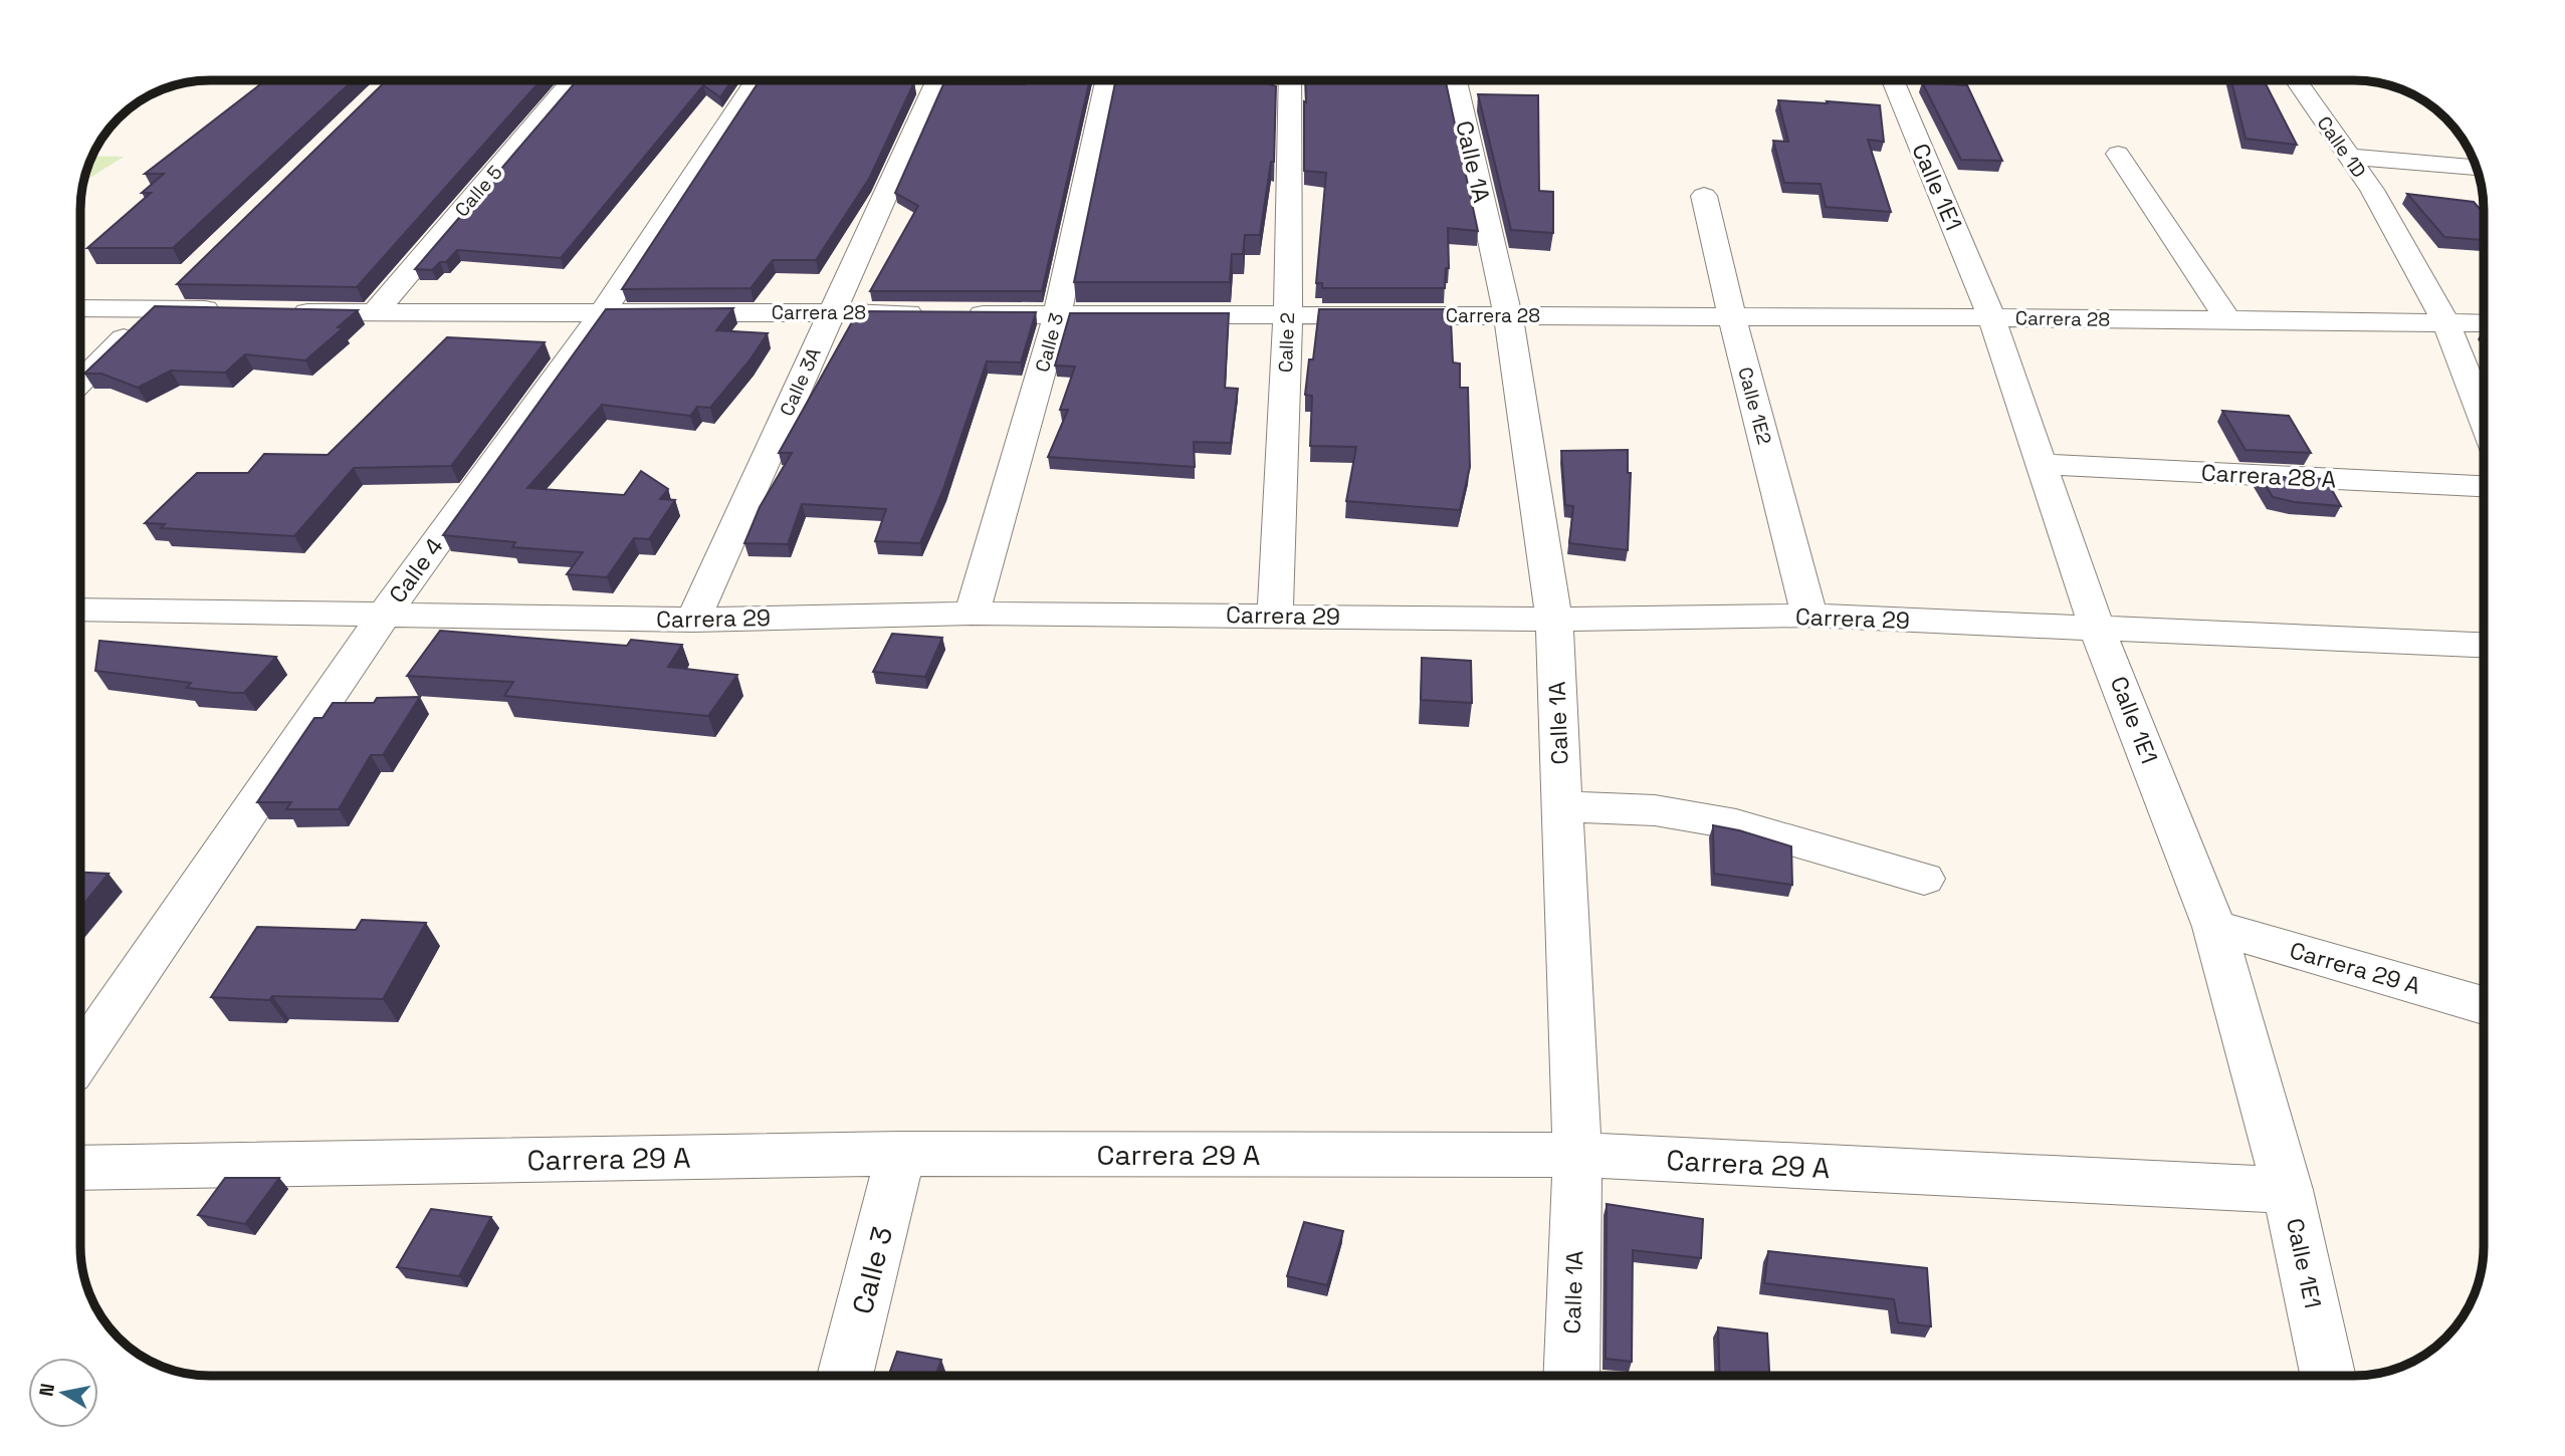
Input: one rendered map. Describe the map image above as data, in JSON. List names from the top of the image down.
{
  "streets": {
    "street": [
      "Calle 1D",
      "Calle 1A",
      "Calle 1E1",
      "Calle 5",
      "Carrera 28",
      "Calle 3",
      "Calle 2",
      "Calle 3A",
      "Calle 1E2",
      "Carrera 28 A",
      "Calle 4",
      "Carrera 29",
      "Carrera 29 A"
    ]
  },
  "crossings": [
    ["Calle 1D", "Carrera 28"],
    ["Calle 1A", "Carrera 28"],
    ["Calle 1A", "Carrera 29"],
    ["Calle 1A", "Carrera 29 A"],
    ["Calle 1E1", "Carrera 28"],
    ["Calle 1E1", "Carrera 28 A"],
    ["Calle 1E1", "Carrera 29"],
    ["Calle 1E1", "Carrera 29 A"],
    ["Calle 5", "Carrera 28"],
    ["Carrera 28", "Calle 3"],
    ["Carrera 28", "Calle 2"],
    ["Carrera 28", "Calle 3A"],
    ["Carrera 28", "Calle 1E2"],
    ["Carrera 28", "Calle 4"],
    ["Calle 3", "Carrera 29"],
    ["Calle 3", "Carrera 29 A"],
    ["Calle 2", "Carrera 29"],
    ["Calle 3A", "Carrera 29"],
    ["Calle 1E2", "Carrera 29"],
    ["Calle 4", "Carrera 29"]
  ],
  "north": "left"
}
